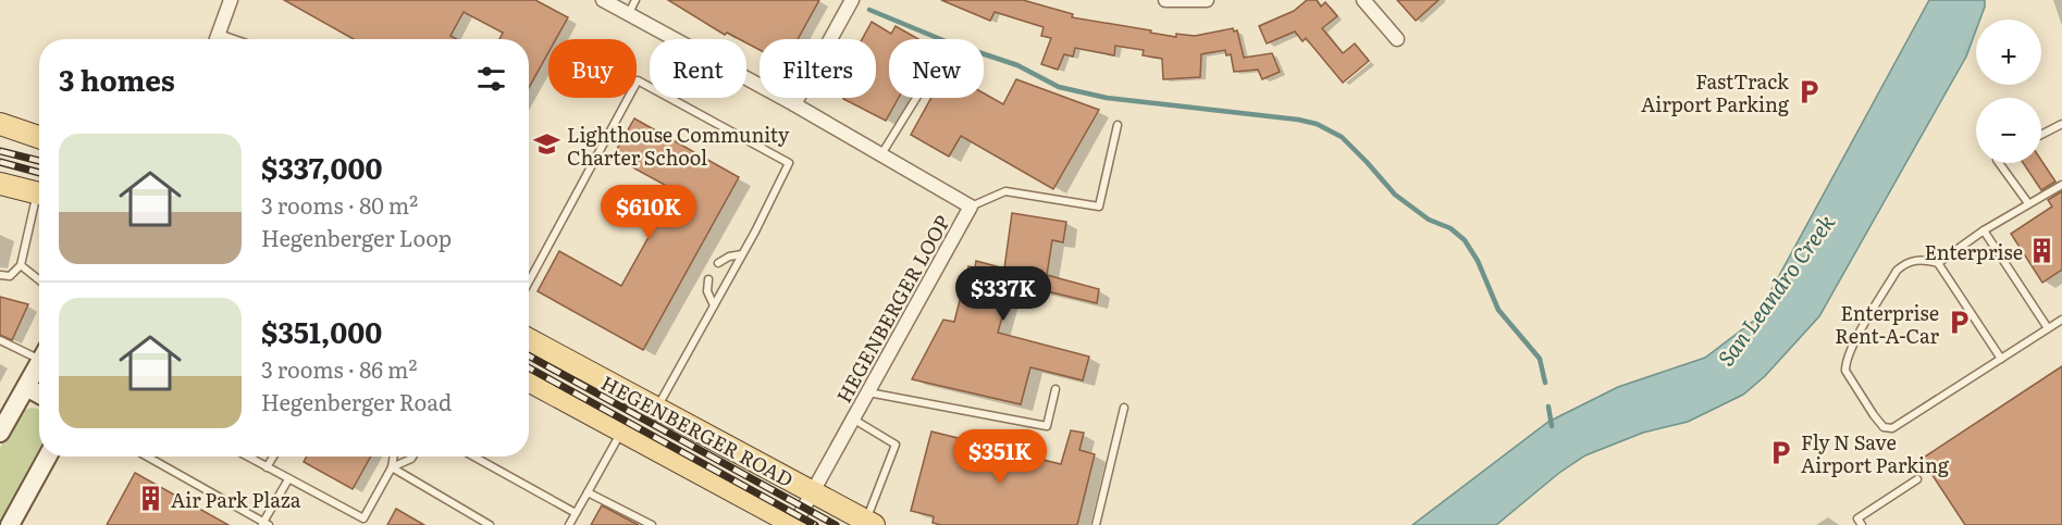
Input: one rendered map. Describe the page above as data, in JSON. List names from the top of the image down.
{
  "streets": {
    "main road": ["HEGENBERGER ROAD"],
    "street": ["HEGENBERGER LOOP"]
  },
  "crossings": [
    ["HEGENBERGER LOOP", "HEGENBERGER ROAD"]
  ],
  "water": ["San Leandro Creek"],
  "places": {
    "parking": ["FastTrack Airport Parking", "Enterprise Rent-A-Car", "Fly N Save Airport Parking"],
    "school or university": ["Lighthouse Community Charter School"],
    "building": ["Enterprise", "Air Park Plaza"]
  },
  "page": {
    "map_buttons": ["+", "−"],
    "chip": [
      "Buy",
      "Rent",
      "Filters",
      "New"
    ],
    "heading": "3 homes",
    "list": [
      {
        "name": "$337,000",
        "note": "3 rooms · 80 m² · Hegenberger Loop"
      },
      {
        "name": "$351,000",
        "note": "3 rooms · 86 m² · Hegenberger Road"
      }
    ],
    "price": ["$610K", "$337K", "$351K"]
  }
}
